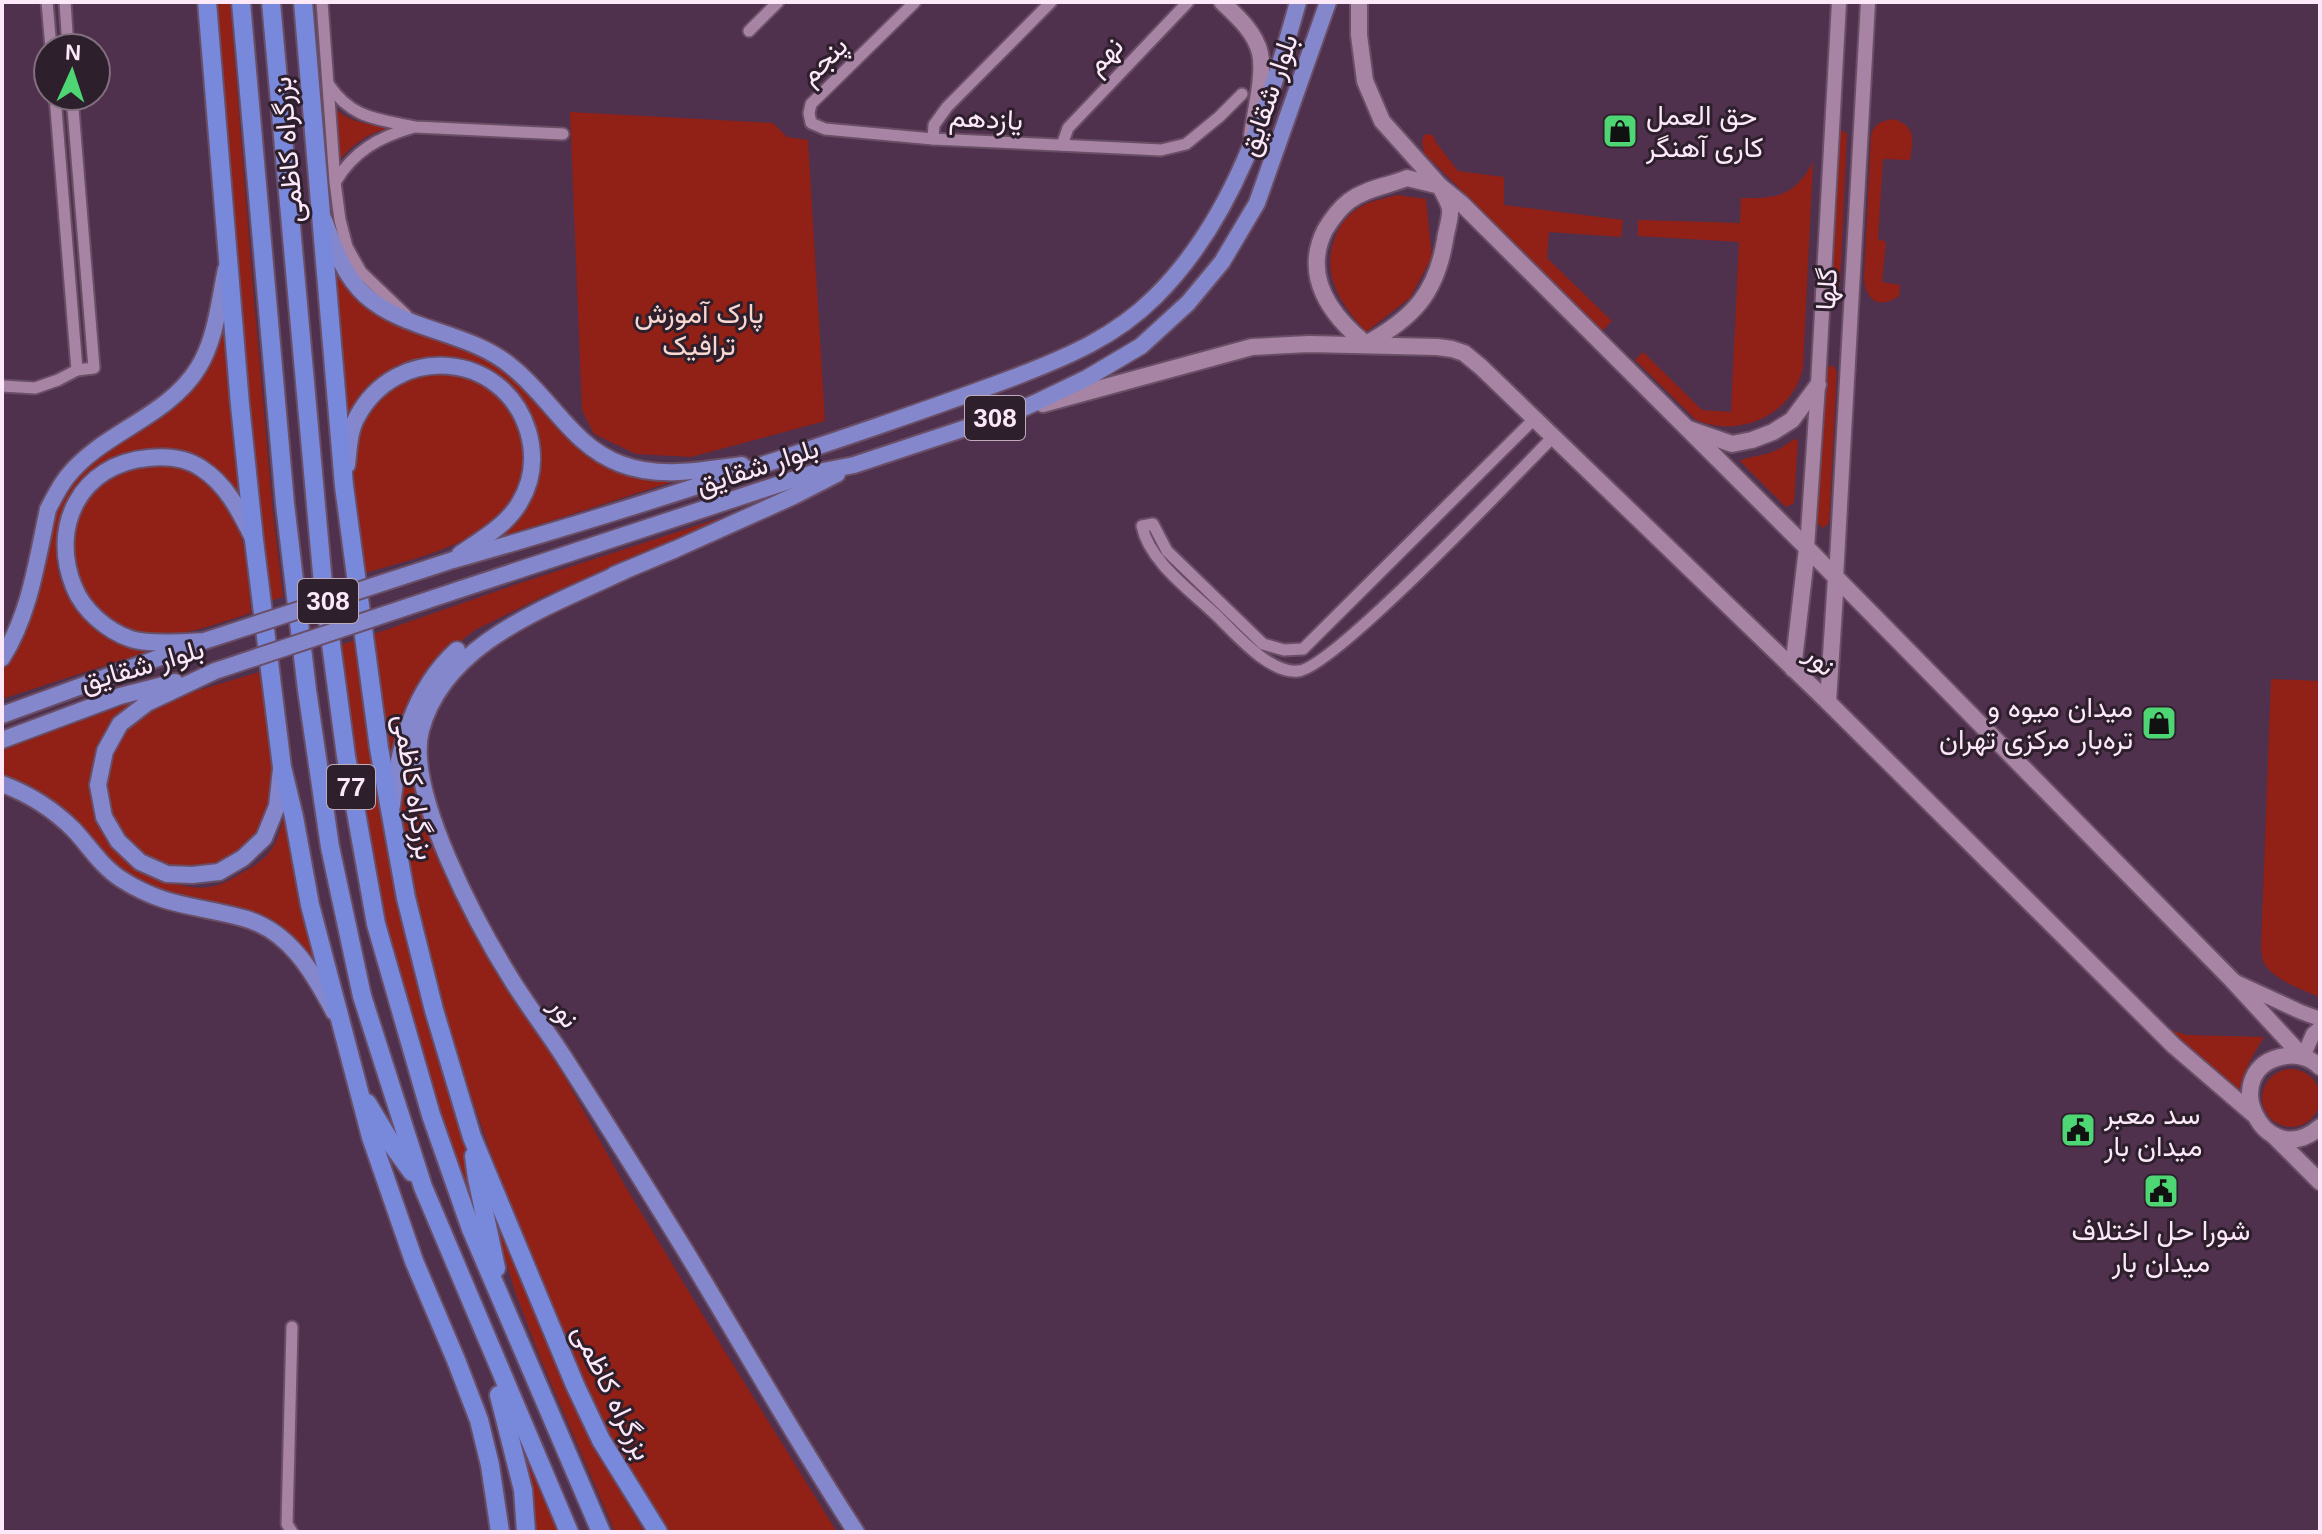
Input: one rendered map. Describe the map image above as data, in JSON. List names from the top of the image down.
{
  "streets": {
    "highway": ["بزرگراه کاظمی", "77"],
    "main road": ["بلوار شقایق", "308", "نور"],
    "street": [
      "نهم",
      "پنجم",
      "یازدهم",
      "گلها"
    ]
  },
  "crossings": [
    ["نهم", "یازدهم"],
    ["پنجم", "یازدهم"],
    ["بلوار شقایق", "نور"]
  ],
  "parks": ["پارک آموزش ترافیک"],
  "places": {
    "shop": ["حق العمل کاری آهنگر", "میدان میوه و تره‌بار مرکزی تهران"],
    "public building": ["سد معبر میدان بار", "شورا حل اختلاف میدان بار"]
  },
  "north": "top"
}
